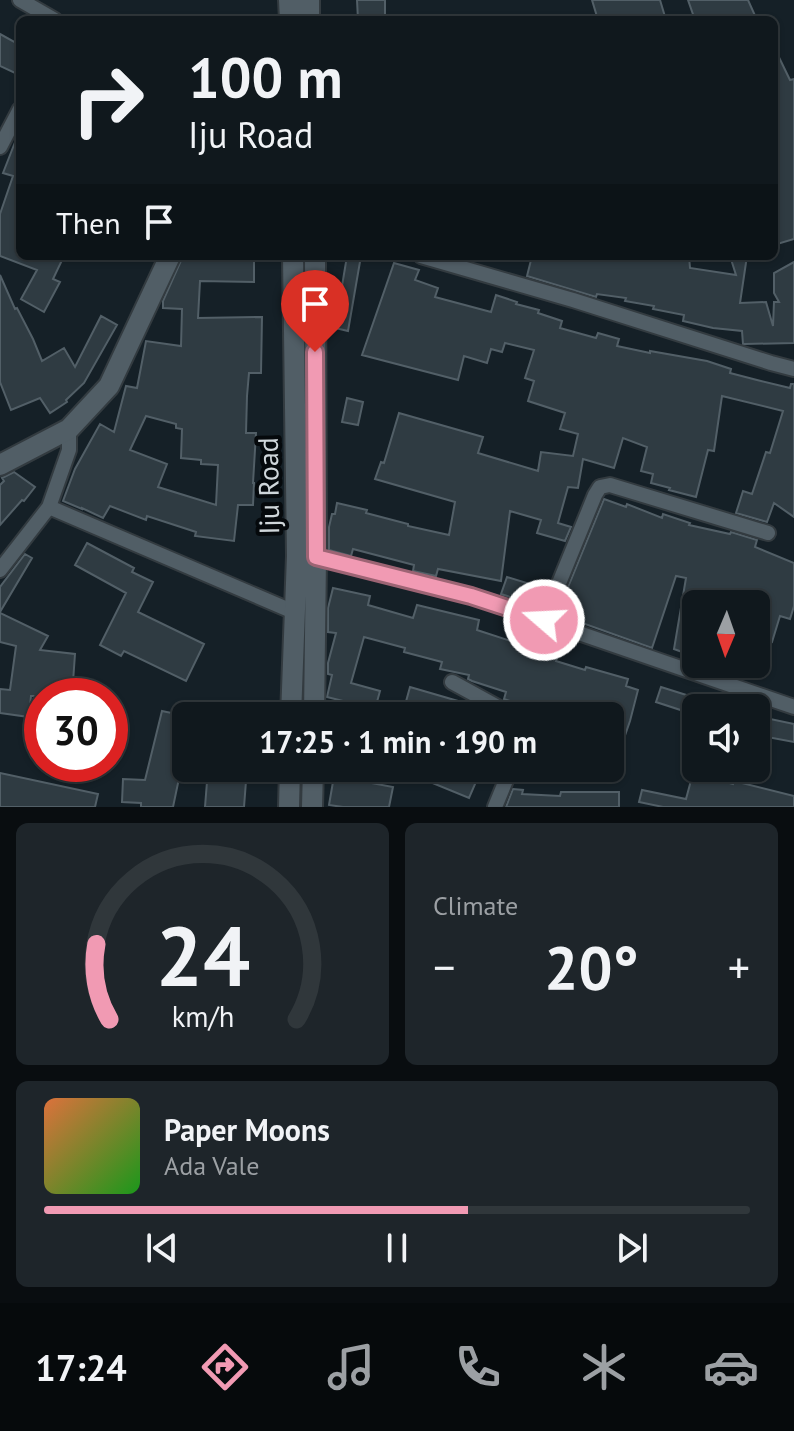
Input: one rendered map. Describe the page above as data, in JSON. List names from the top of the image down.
{
  "streets": {
    "main road": ["Iju Road"]
  },
  "north": "bottom",
  "page": {
    "turn": ["100 m", "Iju Road"],
    "then": "Then",
    "limit": "30",
    "trip": "17:25 · 1 min · 190 m",
    "tile": "Climate",
    "heat": ["−", "20°", "+"],
    "song": ["Paper Moons", "Ada Vale"],
    "tabs": "17:24",
    "gauge": ["24", "km/h"]
  }
}
